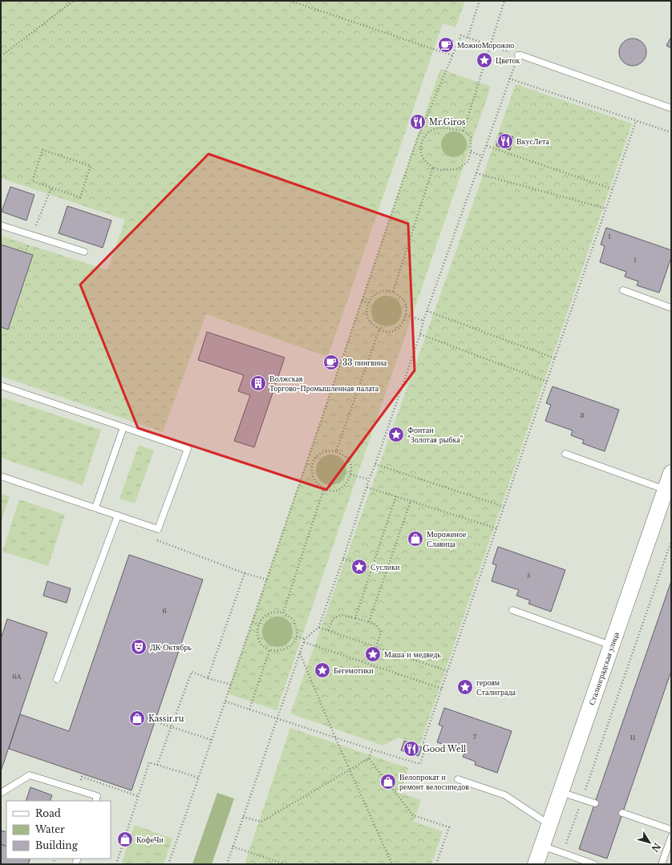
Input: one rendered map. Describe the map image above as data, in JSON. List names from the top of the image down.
{
  "streets": {
    "street": ["Сталинградская улица"]
  },
  "places": {
    "cafe": ["МожноМорожно", "33 пингвина"],
    "place": [
      "Цветок",
      "Фонтан \"Золотая рыбка\"",
      "Суслики",
      "Маша и медведь",
      "Бегемотики",
      "героям Сталиграда"
    ],
    "restaurant": ["Mr.Giros", "ВкусЛета", "Good Well"],
    "building": ["Волжская Торгово-Промышленная палата"],
    "shop": [
      "Мороженое Славица",
      "Kassir.ru",
      "Велопрокат и ремонт велосипедов",
      "КофеЧи"
    ],
    "theatre": ["ДК Октябрь"]
  },
  "house_numbers": [
    "1",
    "1",
    "3",
    "5",
    "6",
    "6А",
    "7",
    "11"
  ],
  "legend": ["Road", "Water", "Building"],
  "north": "bottom right"
}
